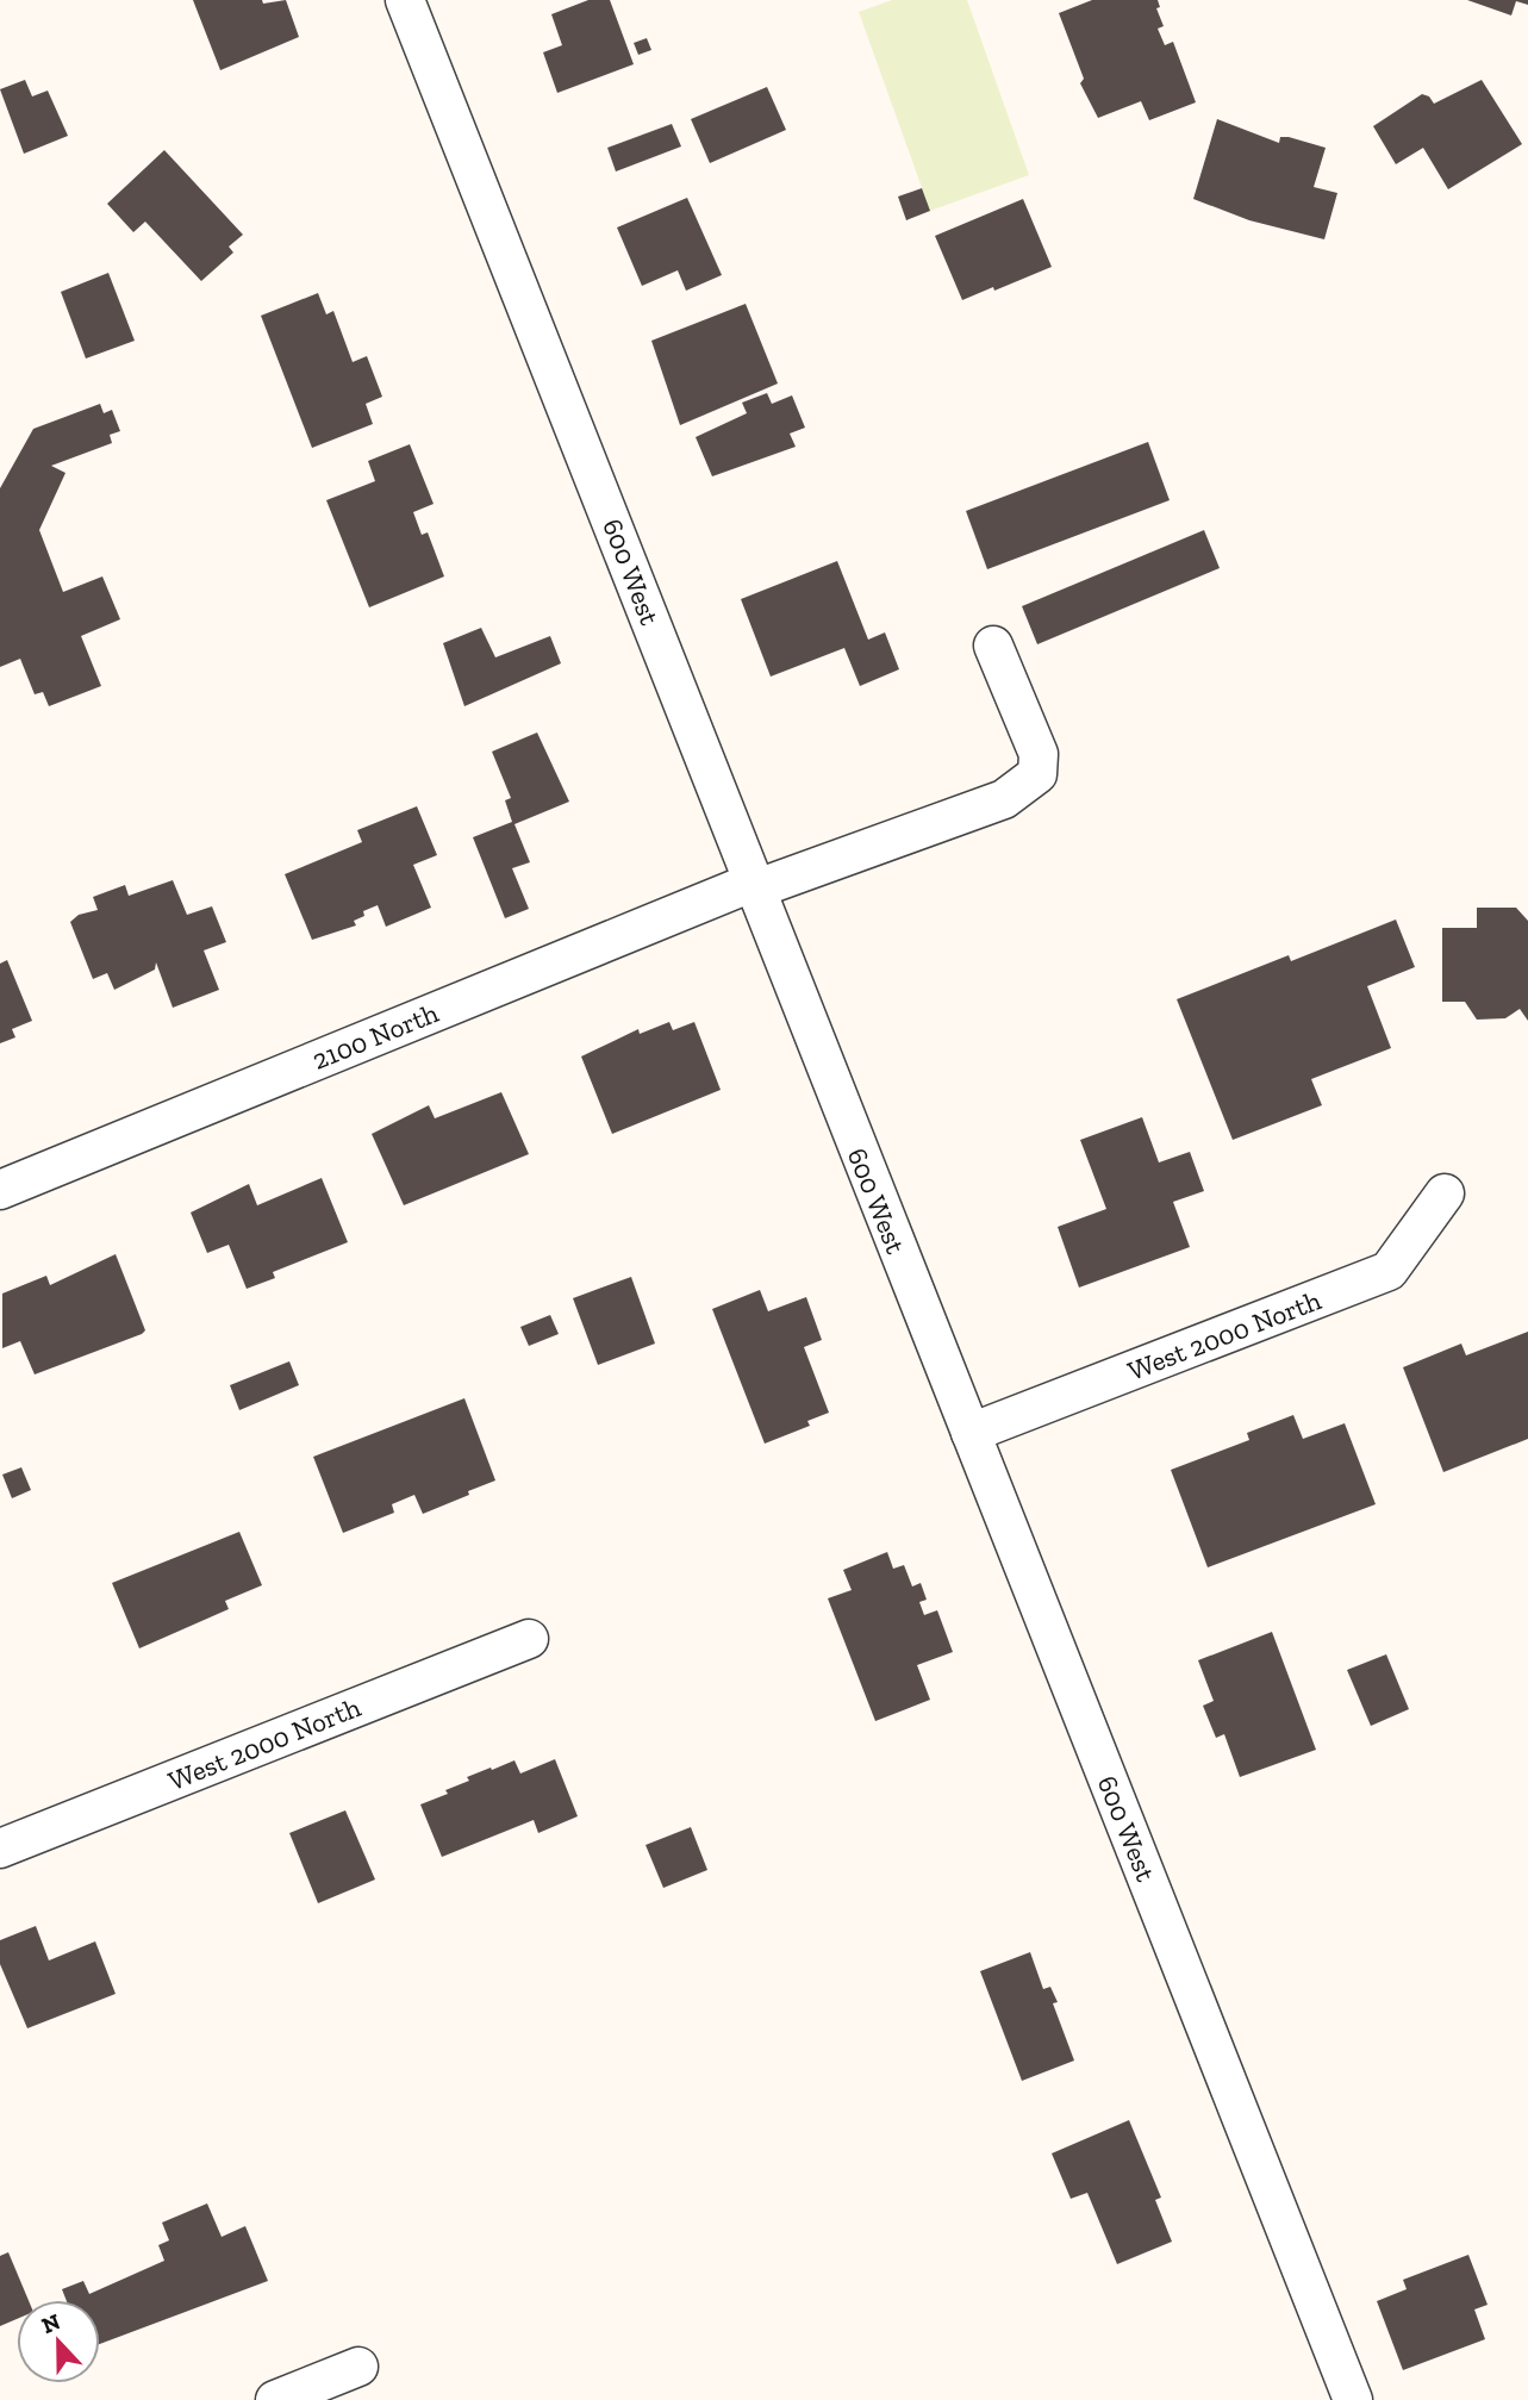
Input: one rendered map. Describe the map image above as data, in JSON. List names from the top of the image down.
{
  "streets": {
    "street": ["600 West", "2100 North", "West 2000 North"]
  },
  "crossings": [
    ["600 West", "2100 North"],
    ["600 West", "West 2000 North"]
  ],
  "north": "top"
}
